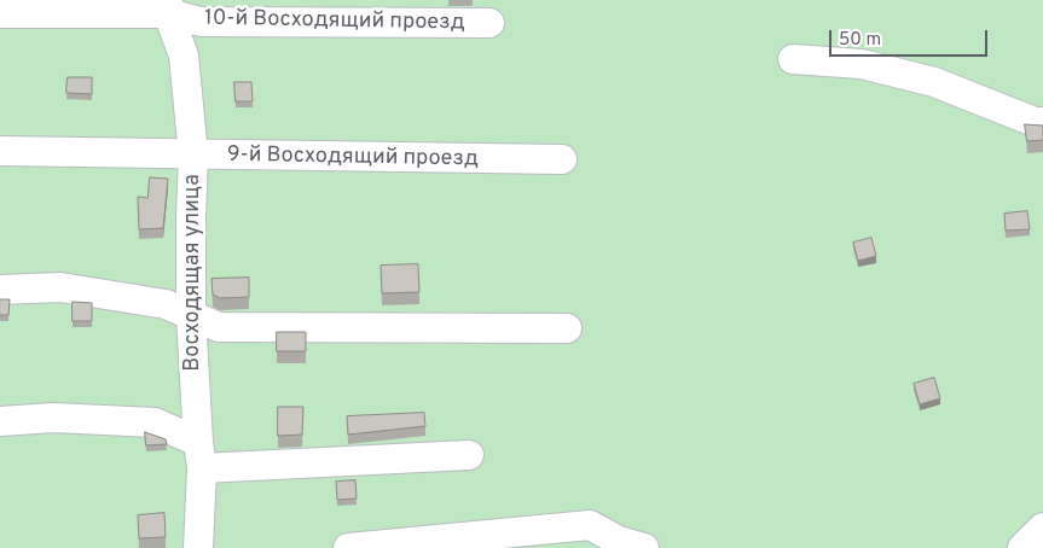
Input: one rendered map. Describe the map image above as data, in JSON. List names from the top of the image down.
{
  "streets": {
    "street": ["10-й Восходящий проезд", "9-й Восходящий проезд", "Восходящая улица"]
  },
  "crossings": [
    ["10-й Восходящий проезд", "Восходящая улица"],
    ["9-й Восходящий проезд", "Восходящая улица"]
  ],
  "scale_bar": "50 m"
}
